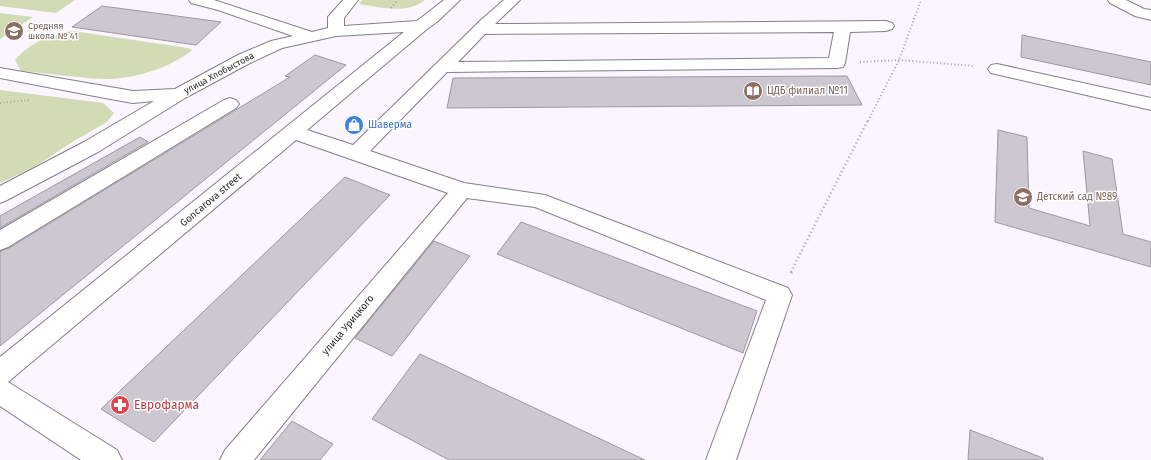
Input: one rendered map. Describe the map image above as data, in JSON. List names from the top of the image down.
{
  "streets": {
    "street": ["улица Хлобыстова", "Goncarova street", "улица Урицкого"]
  },
  "crossings": [
    ["улица Хлобыстова", "Goncarova street"]
  ],
  "places": {
    "school or university": ["Средняя школа № 41", "Детский сад №89"],
    "library": ["ЦДБ филиал №11"],
    "shop": ["Шаверма"],
    "pharmacy": ["Еврофарма"]
  }
}
